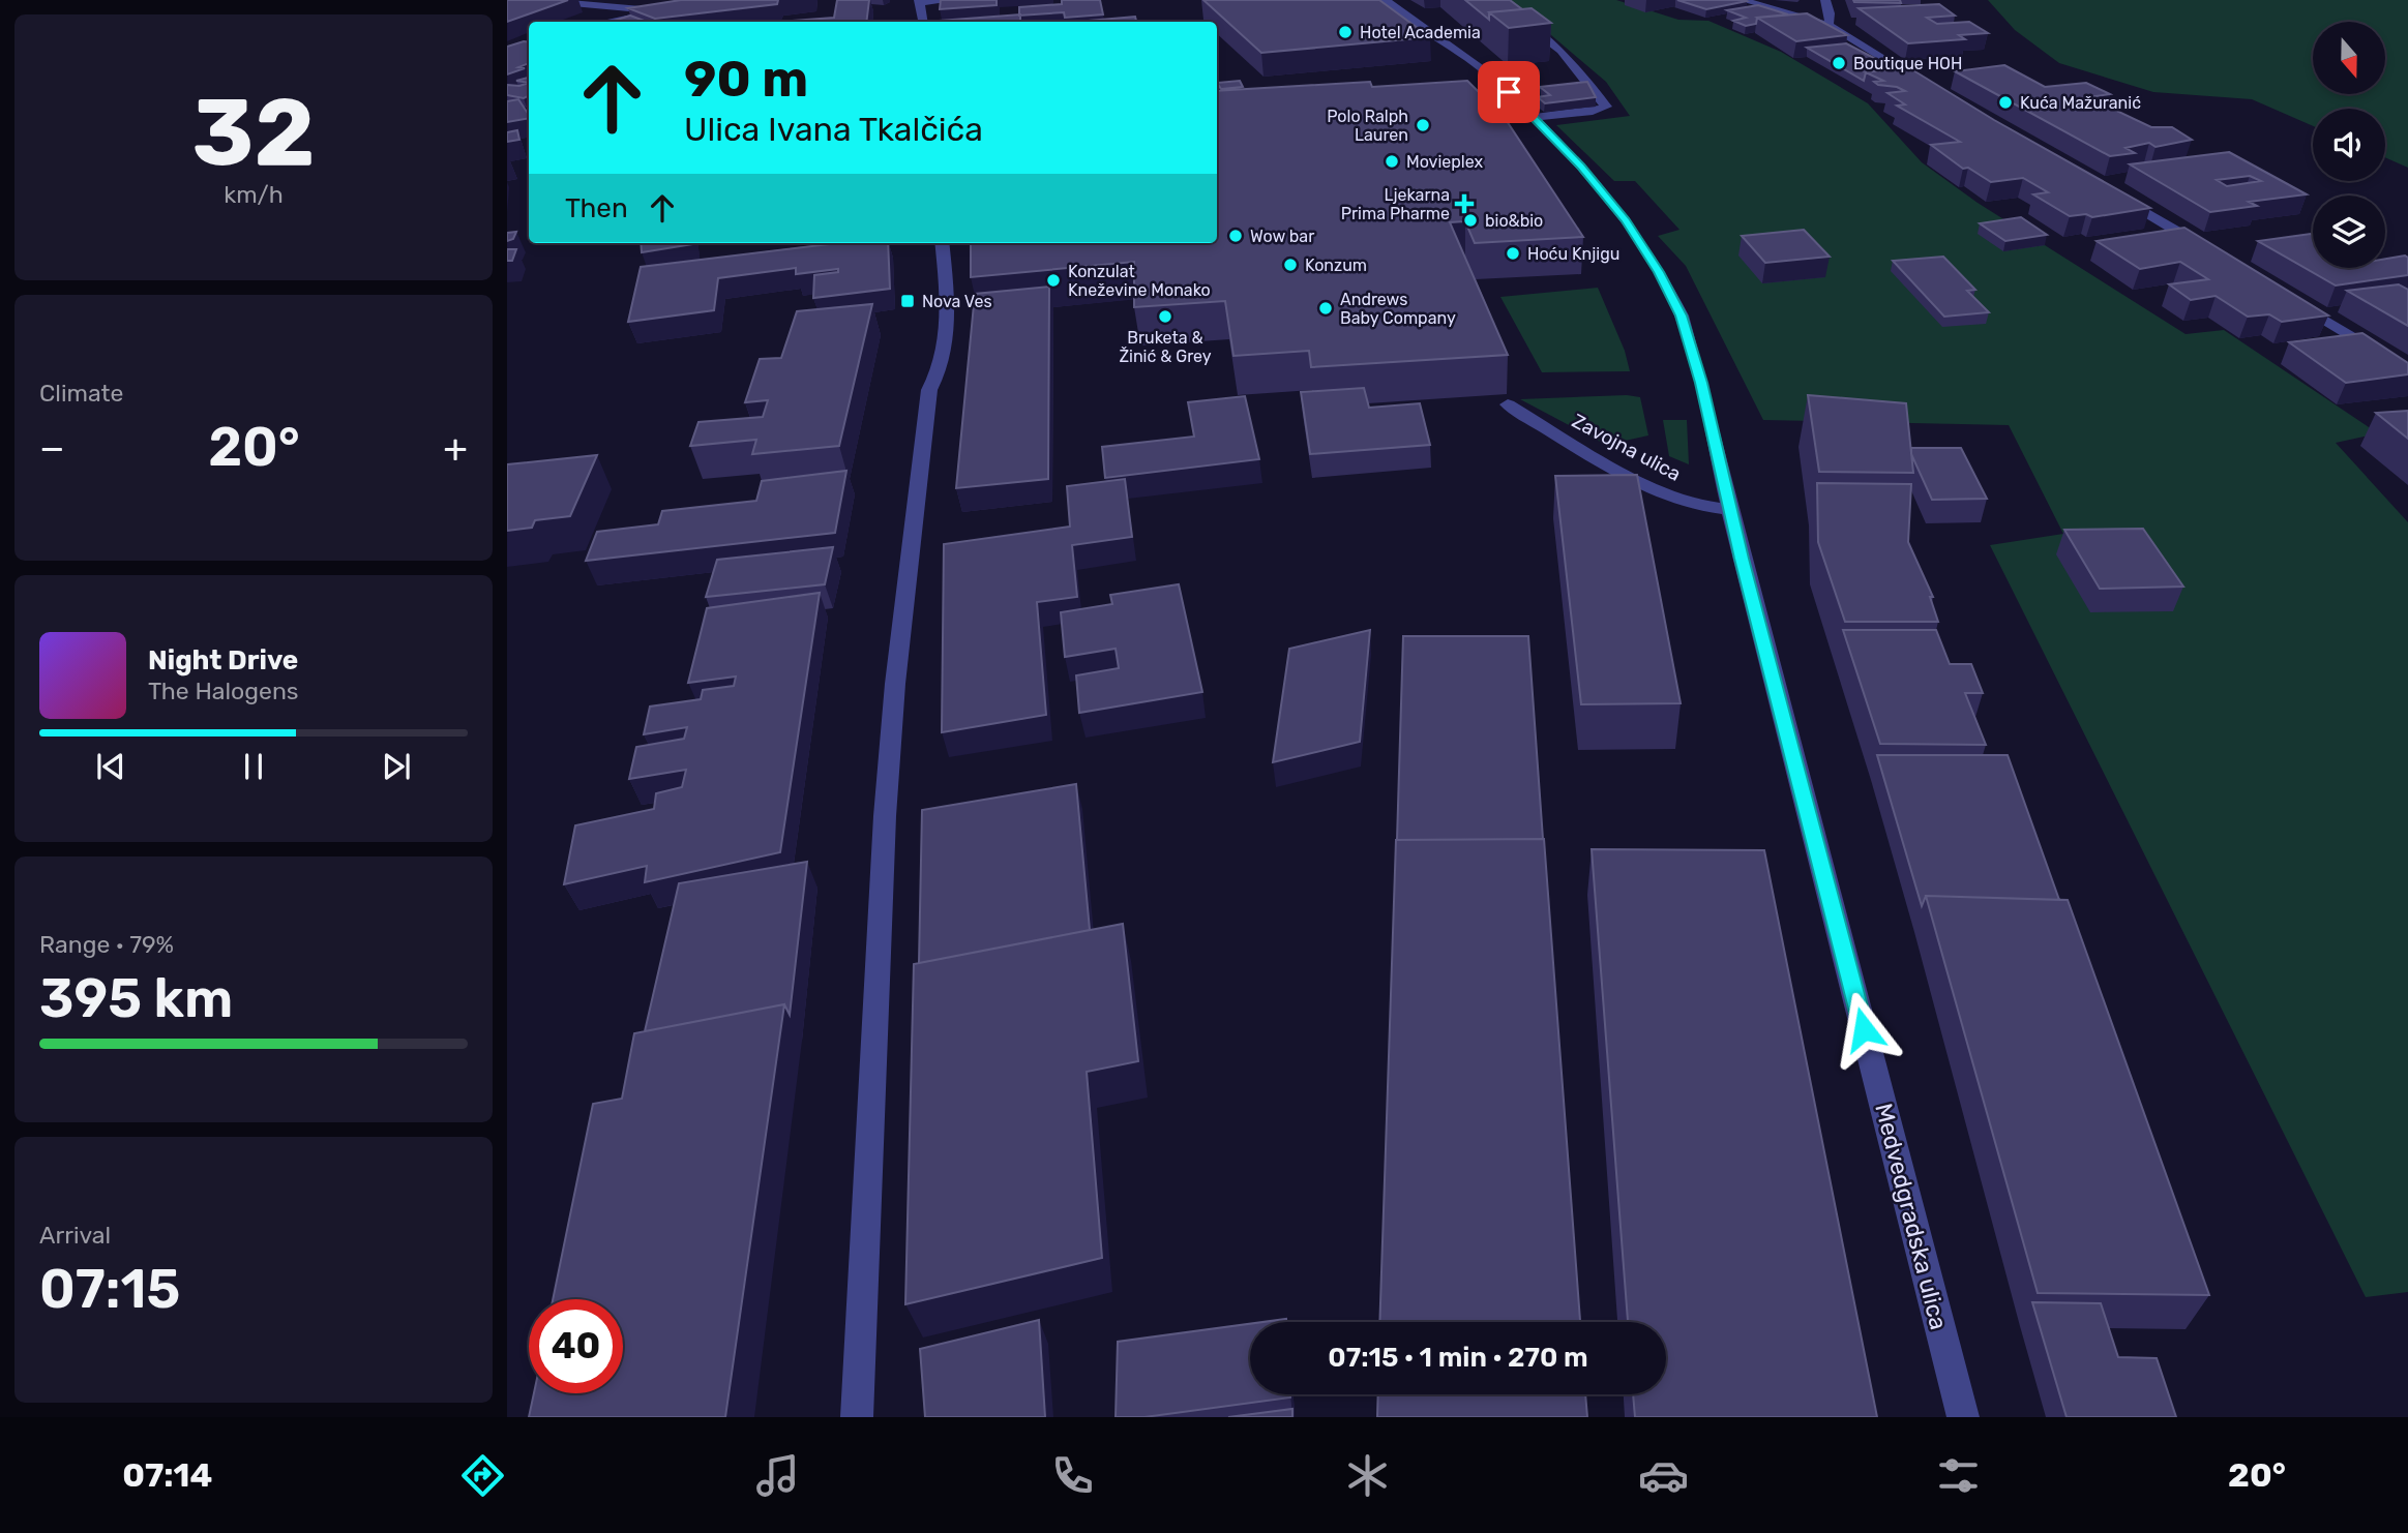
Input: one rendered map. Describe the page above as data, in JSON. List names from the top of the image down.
{
  "streets": {
    "street": ["Zavojna ulica", "Medvedgradska ulica"]
  },
  "crossings": [
    ["Zavojna ulica", "Medvedgradska ulica"]
  ],
  "places": {
    "other": [
      "Hotel Academia",
      "Boutique HOH",
      "Kuća Mažuranić",
      "Polo Ralph Lauren",
      "Movieplex",
      "bio&bio",
      "Wow bar",
      "Hoću Knjigu",
      "Konzum",
      "Konzulat Kneževine Monako",
      "Andrews Baby Company",
      "Bruketa & Žinić & Grey"
    ],
    "health": ["Ljekarna Prima Pharme"],
    "transit": ["Nova Ves"]
  },
  "north": "bottom",
  "page": {
    "tile": [
      ["32", "km/h"],
      "Climate",
      ["Range · 79%", "395 km"],
      ["Arrival", "07:15"]
    ],
    "turn": ["90 m", "Ulica Ivana Tkalčića"],
    "then": "Then",
    "heat": ["−", "20°", "+"],
    "song": ["Night Drive", "The Halogens"],
    "limit": "40",
    "trip": "07:15 · 1 min · 270 m",
    "tabs": ["07:14", "20°"]
  }
}
